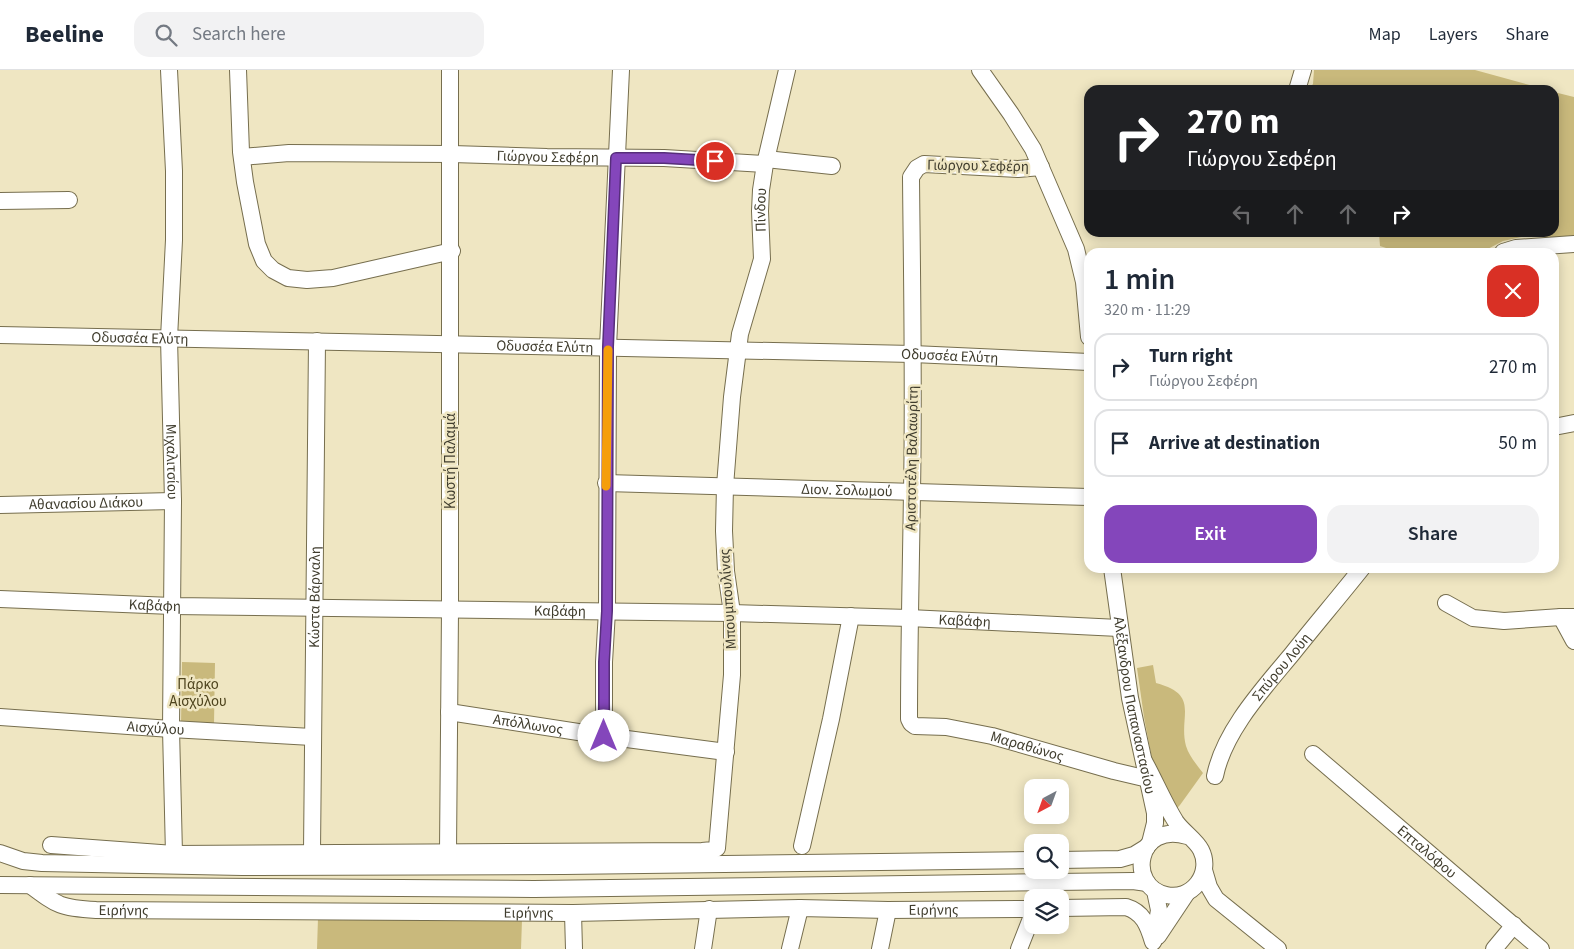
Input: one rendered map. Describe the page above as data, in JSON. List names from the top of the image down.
{
  "streets": {
    "street": [
      "Γιώργου Σεφέρη",
      "Πίνδου",
      "Οδυσσέα Ελύτη",
      "Αριστοτέλη Βαλαωρίτη",
      "Κωστή Παλαμά",
      "Μιχαλιτσίου",
      "Διον. Σολωμού",
      "Αθανασίου Διάκου",
      "Κώστα Βάρναλη",
      "Μπουμπουλίνας",
      "Καβάφη",
      "Σπύρου Λούη",
      "Αλέξανδρου Παπαναστασίου",
      "Απόλλωνος",
      "Αισχύλου",
      "Μαραθώνος",
      "Επταλόφου",
      "Ειρήνης"
    ]
  },
  "crossings": [
    ["Γιώργου Σεφέρη", "Πίνδου"],
    ["Γιώργου Σεφέρη", "Αριστοτέλη Βαλαωρίτη"],
    ["Γιώργου Σεφέρη", "Κωστή Παλαμά"],
    ["Πίνδου", "Οδυσσέα Ελύτη"],
    ["Πίνδου", "Μπουμπουλίνας"],
    ["Οδυσσέα Ελύτη", "Αριστοτέλη Βαλαωρίτη"],
    ["Οδυσσέα Ελύτη", "Κωστή Παλαμά"],
    ["Οδυσσέα Ελύτη", "Μιχαλιτσίου"],
    ["Οδυσσέα Ελύτη", "Κώστα Βάρναλη"],
    ["Οδυσσέα Ελύτη", "Μπουμπουλίνας"],
    ["Αριστοτέλη Βαλαωρίτη", "Διον. Σολωμού"],
    ["Αριστοτέλη Βαλαωρίτη", "Καβάφη"],
    ["Αριστοτέλη Βαλαωρίτη", "Μαραθώνος"],
    ["Κωστή Παλαμά", "Μπουμπουλίνας"],
    ["Κωστή Παλαμά", "Καβάφη"],
    ["Κωστή Παλαμά", "Απόλλωνος"],
    ["Μιχαλιτσίου", "Αθανασίου Διάκου"],
    ["Μιχαλιτσίου", "Καβάφη"],
    ["Μιχαλιτσίου", "Αισχύλου"],
    ["Διον. Σολωμού", "Μπουμπουλίνας"],
    ["Κώστα Βάρναλη", "Καβάφη"],
    ["Κώστα Βάρναλη", "Αισχύλου"],
    ["Μπουμπουλίνας", "Καβάφη"],
    ["Μπουμπουλίνας", "Απόλλωνος"],
    ["Καβάφη", "Αλέξανδρου Παπαναστασίου"],
    ["Αλέξανδρου Παπαναστασίου", "Μαραθώνος"]
  ],
  "parks": ["Πάρκο Αισχύλου"],
  "north": "bottom left",
  "page": {
    "header": "Beeline",
    "search": "Search here",
    "nav": ["Map", "Layers", "Share"],
    "turn": ["270 m", "Γιώργου Σεφέρη"],
    "heading": ["1 min", "320 m · 11:29"],
    "list": [
      {
        "name": "Turn right",
        "note": "Γιώργου Σεφέρη",
        "value": "270 m"
      },
      {
        "name": "Arrive at destination",
        "value": "50 m"
      }
    ],
    "buttons": ["Exit", "Share"]
  }
}
